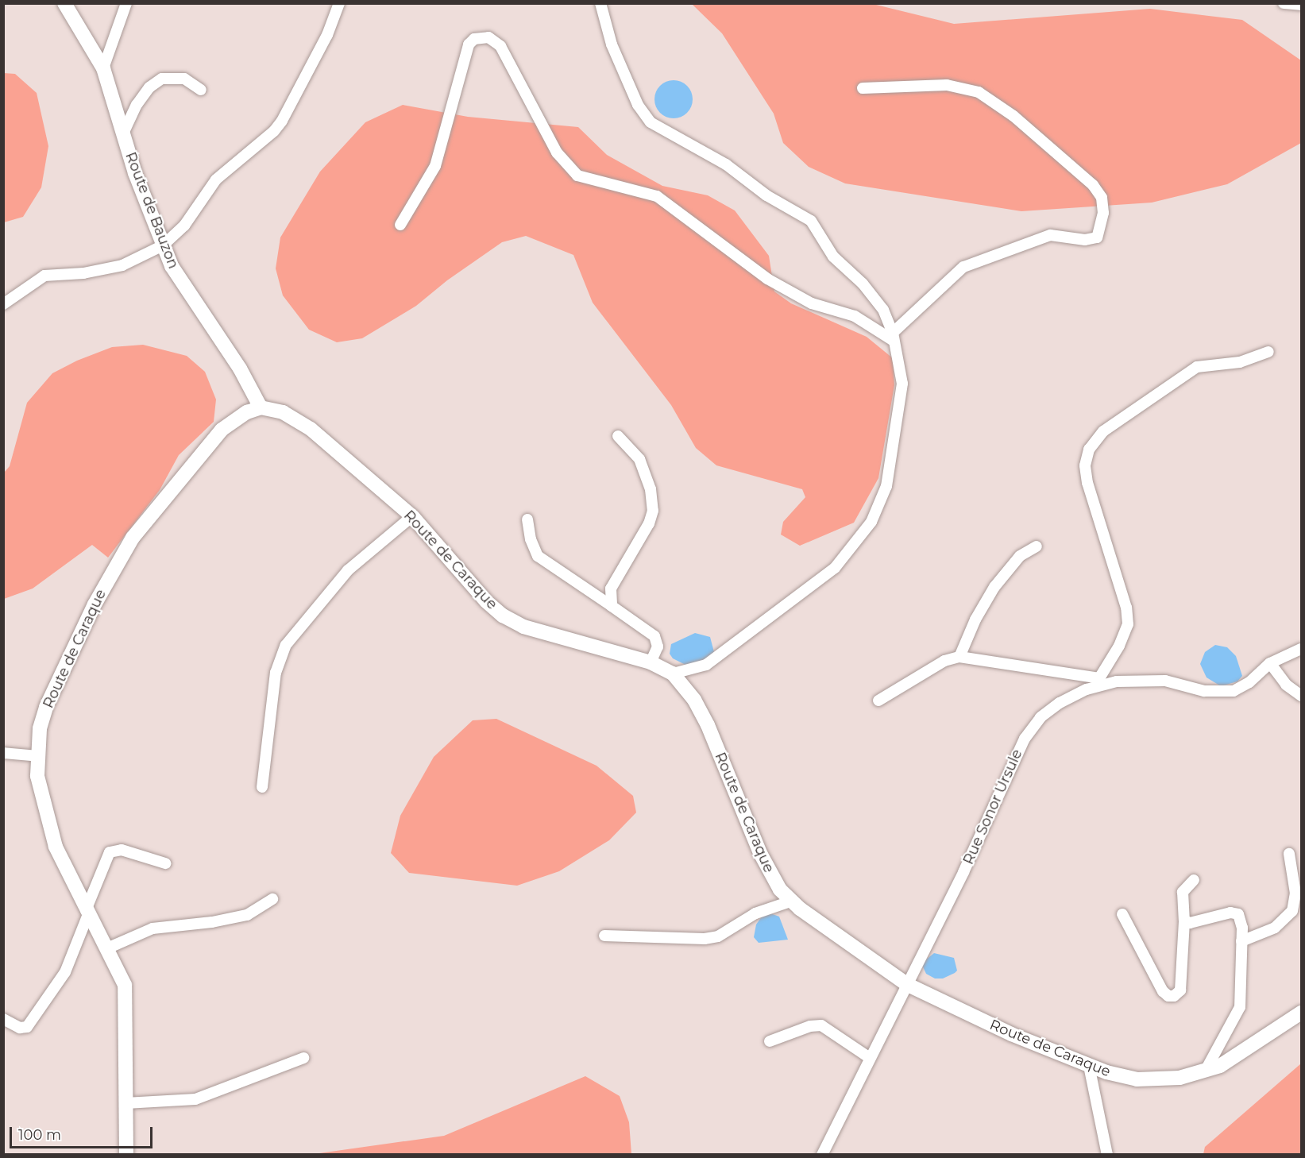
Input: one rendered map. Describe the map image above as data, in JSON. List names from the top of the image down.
{
  "streets": {
    "street": ["Route de Bauzon", "Route de Caraque", "Rue Sonor Ursule"]
  },
  "crossings": [
    ["Route de Bauzon", "Route de Caraque"],
    ["Route de Caraque", "Rue Sonor Ursule"]
  ],
  "scale_bar": "100 m"
}
